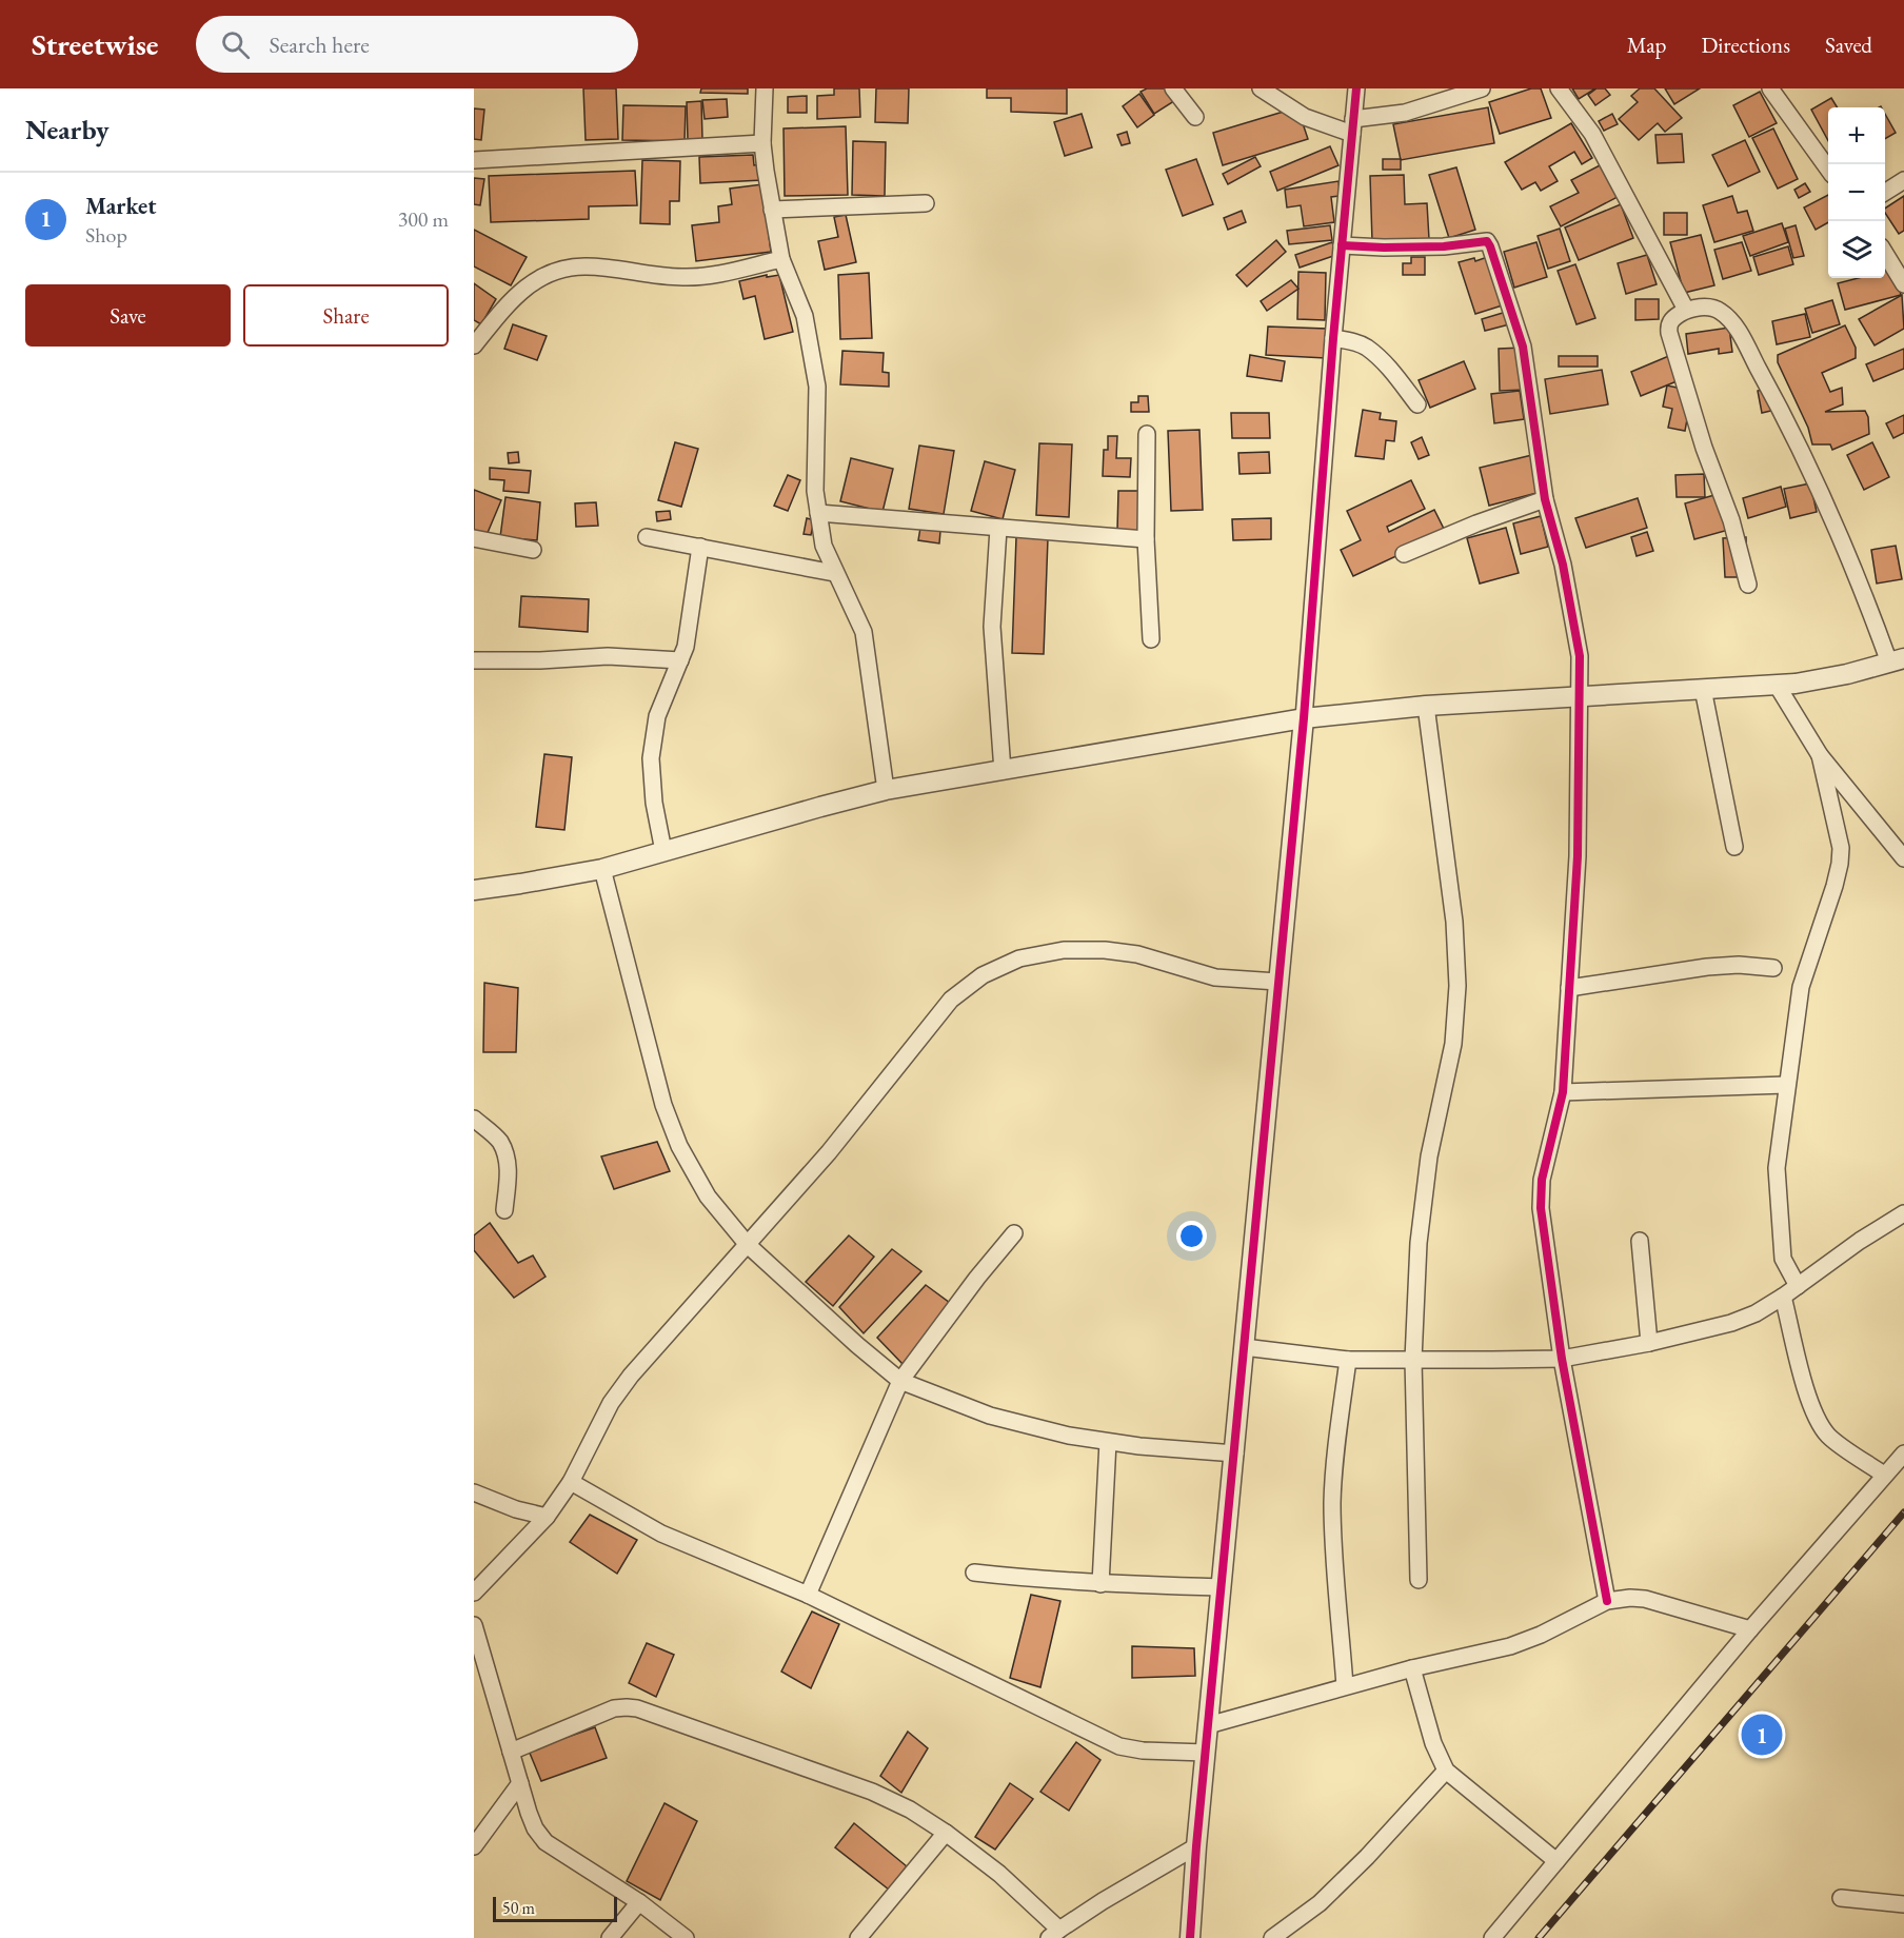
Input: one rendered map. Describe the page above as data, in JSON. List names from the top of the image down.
{
  "scale_bar": "50 m",
  "page": {
    "header": "Streetwise",
    "search": "Search here",
    "nav": ["Map", "Directions", "Saved"],
    "heading": "Nearby",
    "map_buttons": ["+", "−"],
    "list": [
      {
        "mark": "1",
        "name": "Market",
        "note": "Shop",
        "value": "300 m"
      }
    ],
    "buttons": ["Save", "Share"],
    "pins": "1",
    "scale": "50 m"
  }
}
